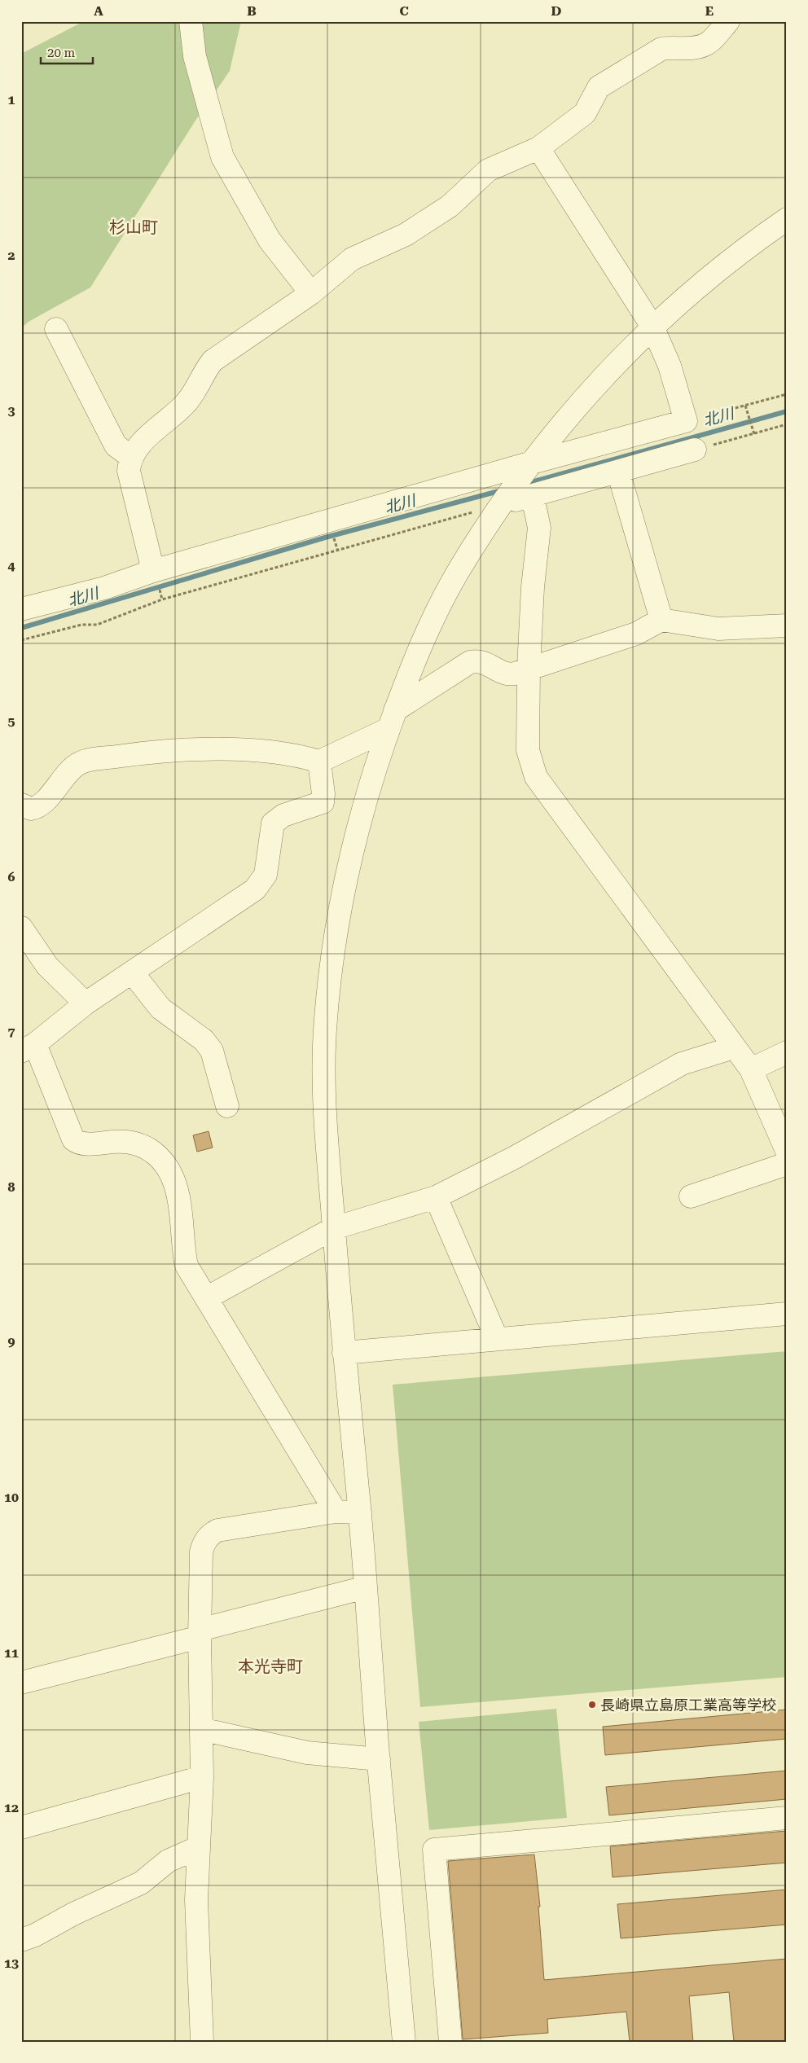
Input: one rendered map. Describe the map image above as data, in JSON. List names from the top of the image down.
{
  "districts": ["杉山町", "本光寺町"],
  "water": ["北川"],
  "places": ["長崎県立島原工業高等学校"],
  "scale_bar": "20 m",
  "grid": {
    "columns": [
      "A",
      "B",
      "C",
      "D",
      "E"
    ],
    "rows": [
      "1",
      "2",
      "3",
      "4",
      "5",
      "6",
      "7",
      "8",
      "9",
      "10",
      "11",
      "12",
      "13"
    ]
  }
}
